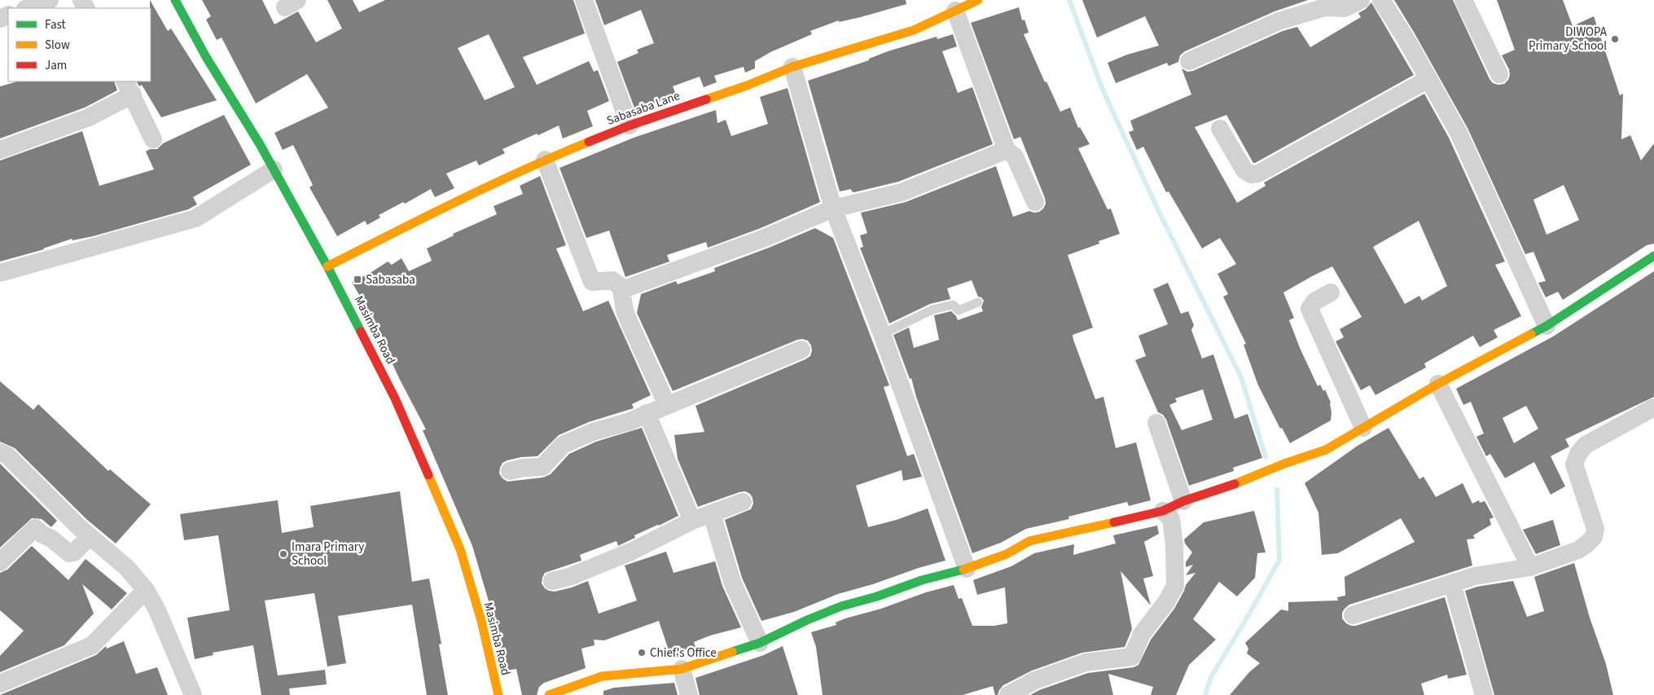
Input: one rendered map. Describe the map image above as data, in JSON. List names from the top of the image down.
{
  "streets": {
    "street": ["Sabasaba Lane", "Masimba Road"]
  },
  "crossings": [
    ["Sabasaba Lane", "Masimba Road"]
  ],
  "places": {
    "other": ["DIWOPA Primary School", "Imara Primary School", "Chief's Office"],
    "transit": ["Sabasaba"]
  },
  "legend": ["Fast", "Slow", "Jam"]
}
